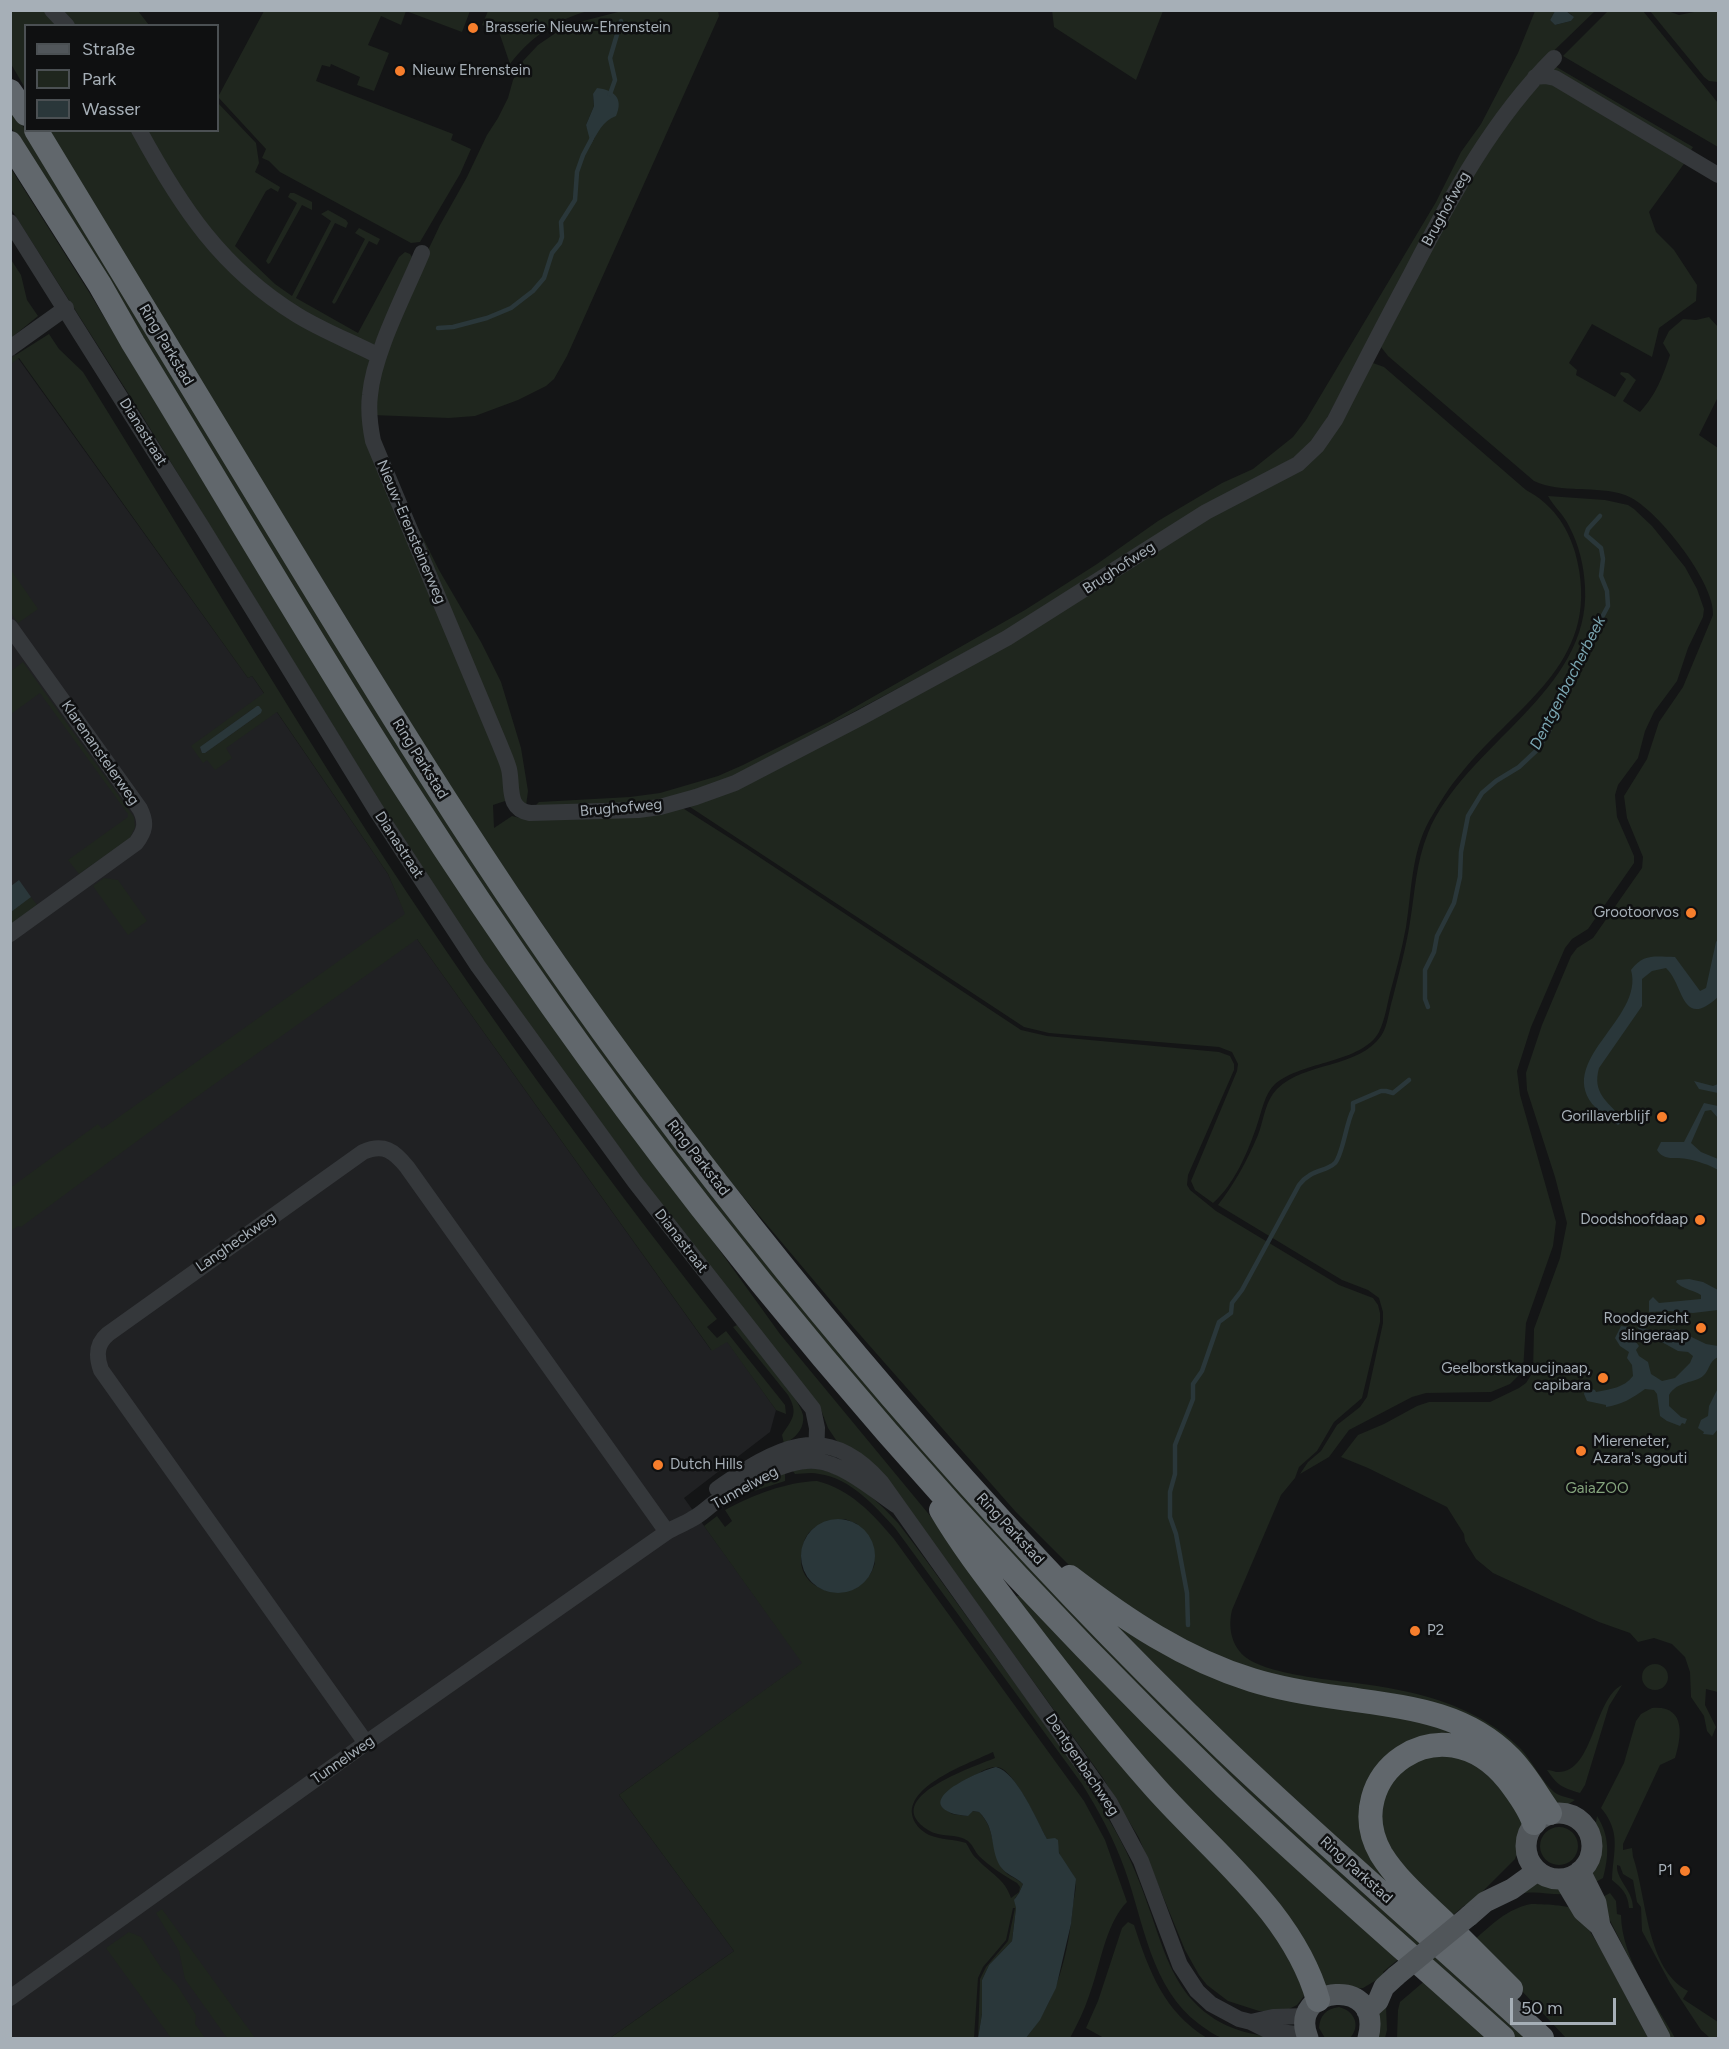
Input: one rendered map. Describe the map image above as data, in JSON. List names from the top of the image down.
{
  "streets": {
    "highway": ["Ring Parkstad"],
    "street": [
      "Brughofweg",
      "Dianastraat",
      "Nieuw-Erensteinerweg",
      "Klarenanstelerweg",
      "Langheckweg",
      "Tunnelweg",
      "Dentgenbachweg"
    ]
  },
  "crossings": [
    ["Brughofweg", "Nieuw-Erensteinerweg"],
    ["Dianastraat", "Tunnelweg"],
    ["Dianastraat", "Dentgenbachweg"],
    ["Langheckweg", "Tunnelweg"],
    ["Tunnelweg", "Dentgenbachweg"]
  ],
  "water": ["Dentgenbacherbeek"],
  "parks": ["GaiaZOO"],
  "places": [
    "Brasserie Nieuw-Ehrenstein",
    "Nieuw Ehrenstein",
    "Grootoorvos",
    "Gorillaverblijf",
    "Doodshoofdaap",
    "Roodgezicht slingeraap",
    "Geelborstkapucijnaap, capibara",
    "Miereneter, Azara's agouti",
    "Dutch Hills",
    "P2",
    "P1"
  ],
  "legend": ["Straße", "Park", "Wasser"],
  "scale_bar": "50 m"
}
